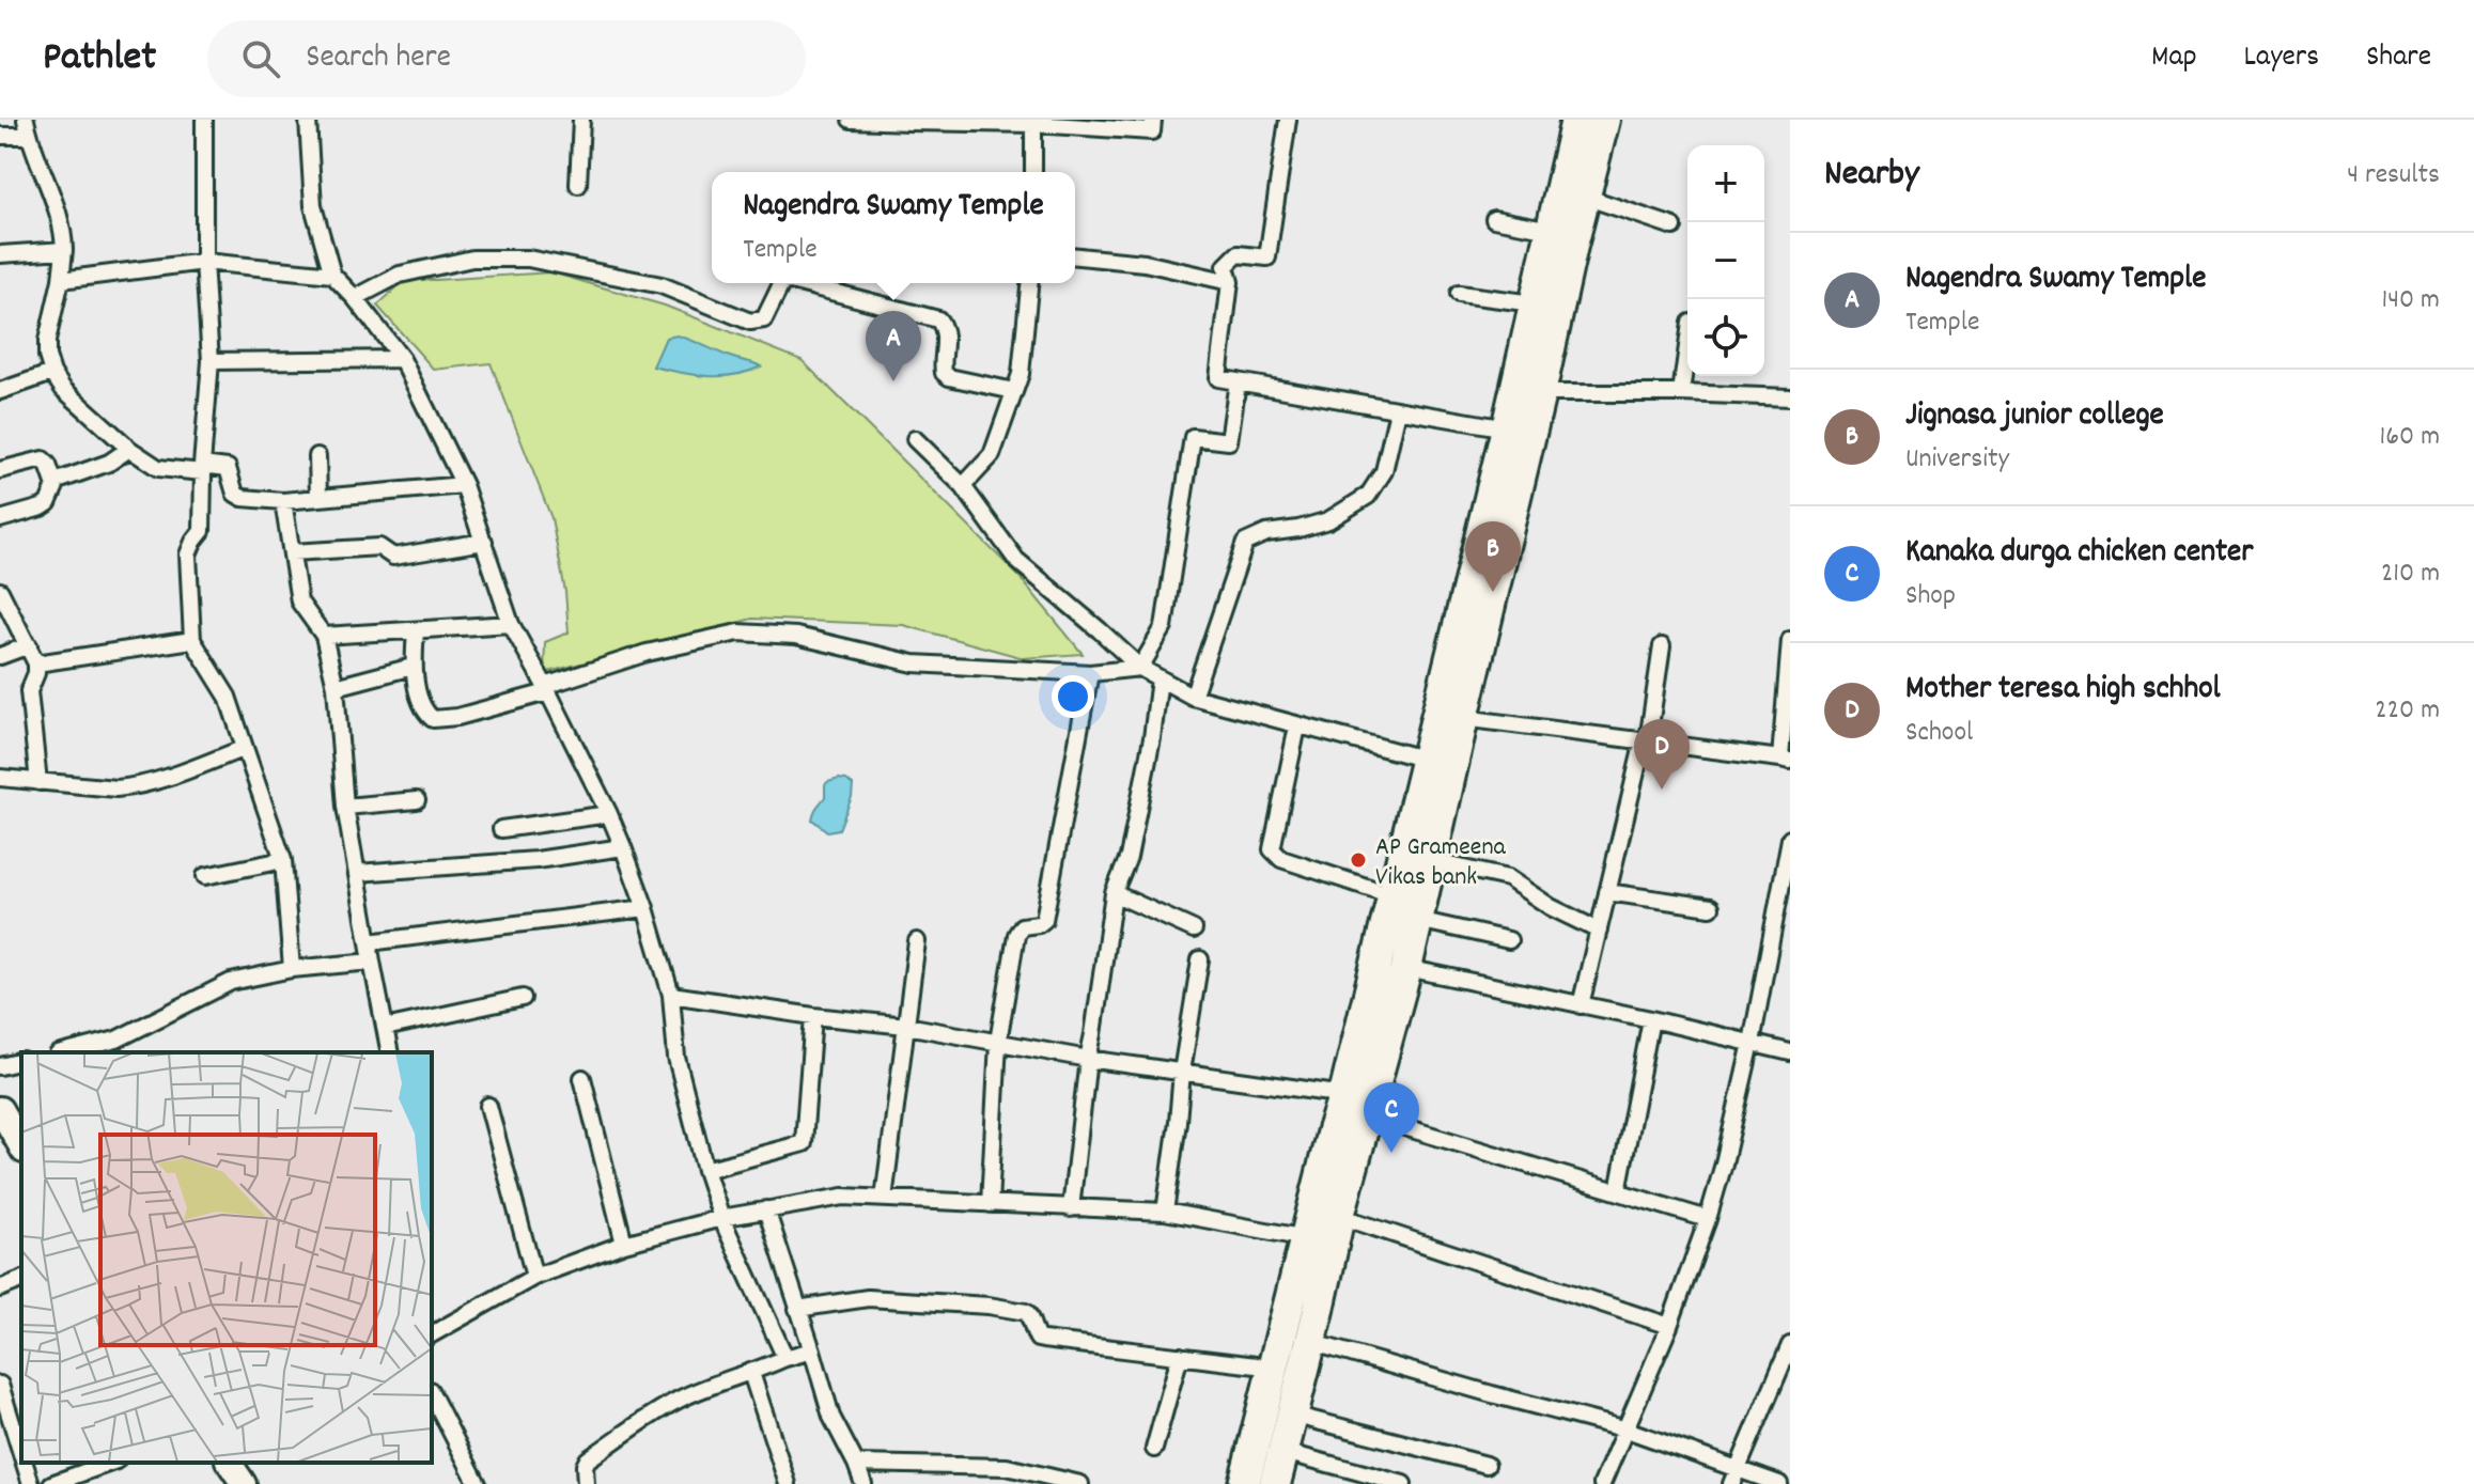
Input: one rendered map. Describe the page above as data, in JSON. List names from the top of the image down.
{
  "places": ["AP Grameena Vikas bank"],
  "page": {
    "header": "Pathlet",
    "search": "Search here",
    "nav": ["Map", "Layers", "Share"],
    "heading": ["Nearby", "4 results"],
    "map_buttons": ["+", "−"],
    "popup": ["Nagendra Swamy Temple", "Temple"],
    "list": [
      {
        "mark": "A",
        "name": "Nagendra Swamy Temple",
        "note": "Temple",
        "value": "140 m"
      },
      {
        "mark": "B",
        "name": "Jignasa junior college",
        "note": "University",
        "value": "160 m"
      },
      {
        "mark": "C",
        "name": "Kanaka durga chicken center",
        "note": "Shop",
        "value": "210 m"
      },
      {
        "mark": "D",
        "name": "Mother teresa high schhol",
        "note": "School",
        "value": "220 m"
      }
    ],
    "pins": [
      "A",
      "B",
      "D",
      "C"
    ]
  }
}
